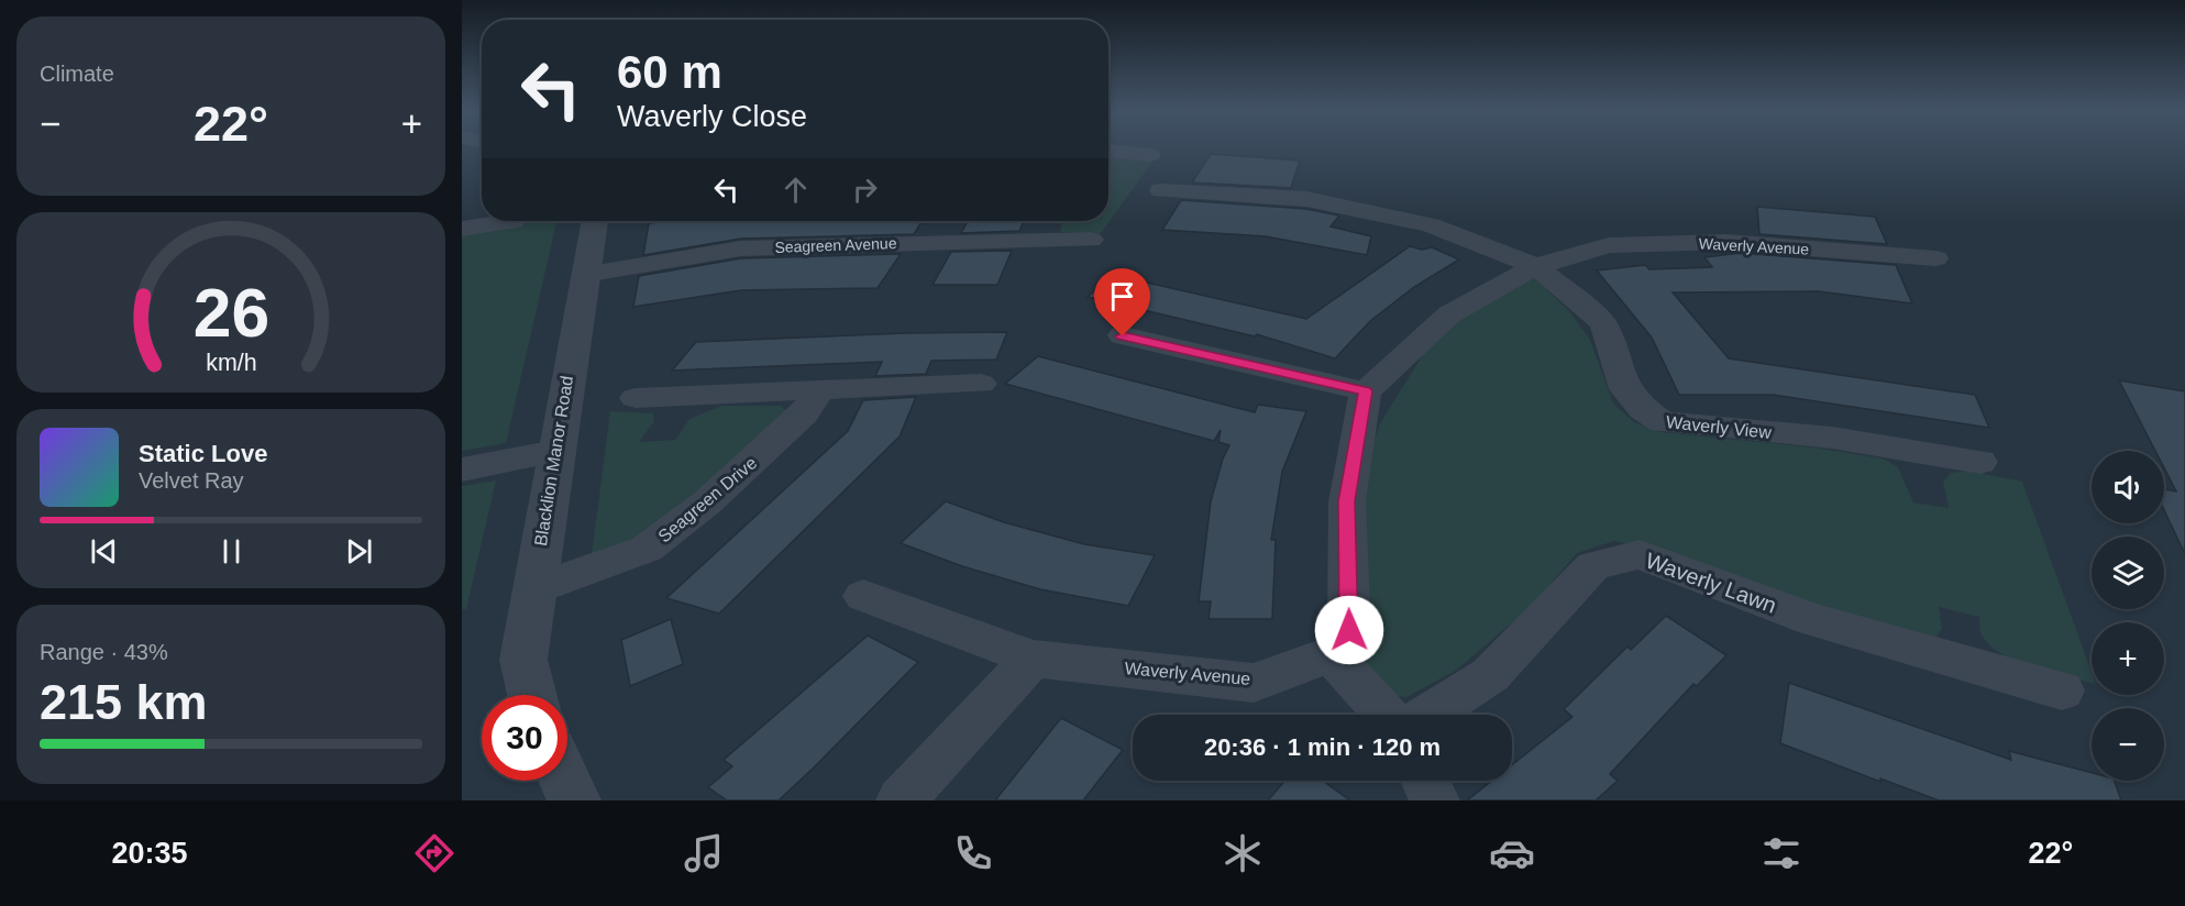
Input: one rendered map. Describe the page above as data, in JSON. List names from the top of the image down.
{
  "streets": {
    "street": [
      "Seagreen Avenue",
      "Waverly Avenue",
      "Waverly View",
      "Blacklion Manor Road",
      "Seagreen Drive",
      "Waverly Lawn"
    ]
  },
  "crossings": [
    ["Seagreen Avenue", "Blacklion Manor Road"],
    ["Waverly Avenue", "Waverly View"],
    ["Blacklion Manor Road", "Seagreen Drive"]
  ],
  "page": {
    "tile": [
      "Climate",
      ["Range · 43%", "215 km"]
    ],
    "turn": ["60 m", "Waverly Close"],
    "heat": ["−", "22°", "+"],
    "song": ["Static Love", "Velvet Ray"],
    "map_buttons": ["+", "−"],
    "limit": "30",
    "trip": "20:36 · 1 min · 120 m",
    "tabs": ["20:35", "22°"],
    "gauge": ["26", "km/h"]
  }
}
